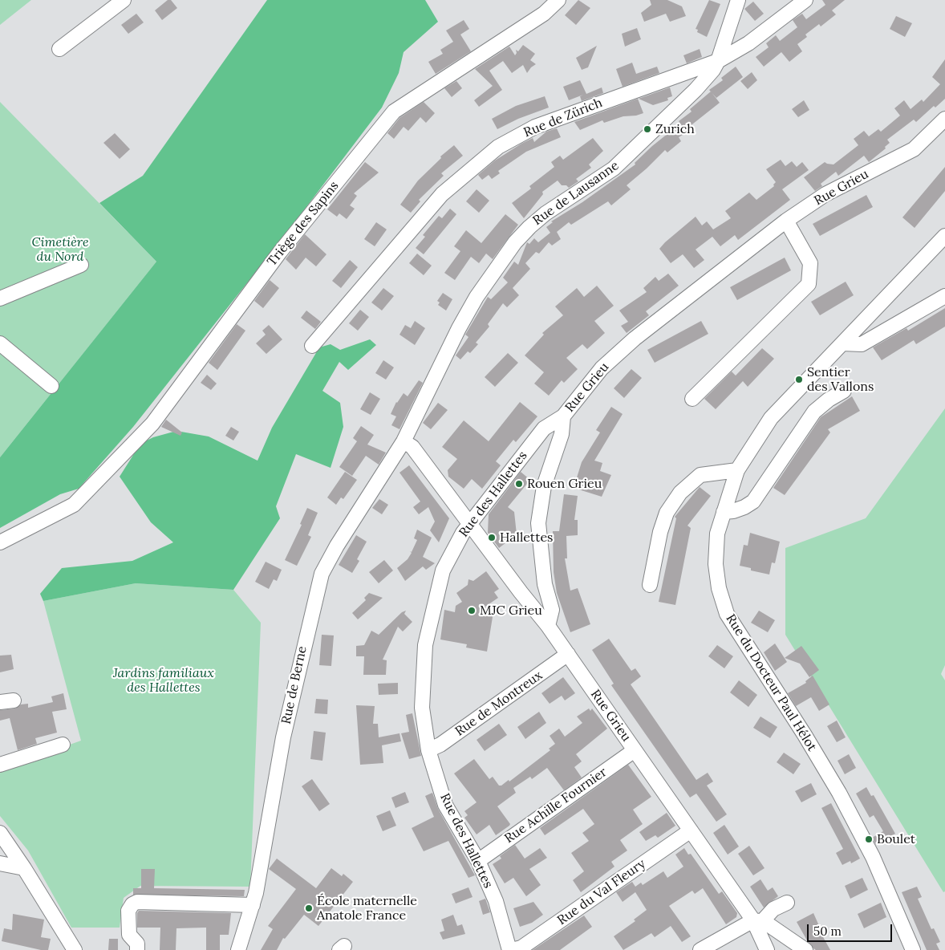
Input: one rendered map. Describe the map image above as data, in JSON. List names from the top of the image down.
{
  "streets": {
    "street": [
      "Rue de Zürich",
      "Rue Grieu",
      "Rue de Lausanne",
      "Triège des Sapins",
      "Rue des Hallettes",
      "Rue du Docteur Paul Hélot",
      "Rue de Berne",
      "Rue de Montreux",
      "Rue Achille Fournier",
      "Rue du Val Fleury"
    ]
  },
  "crossings": [
    ["Rue de Zürich", "Rue de Lausanne"],
    ["Rue Grieu", "Rue des Hallettes"],
    ["Rue Grieu", "Rue de Montreux"],
    ["Rue Grieu", "Rue Achille Fournier"],
    ["Rue Grieu", "Rue du Val Fleury"],
    ["Rue de Lausanne", "Rue de Berne"],
    ["Rue des Hallettes", "Rue de Montreux"],
    ["Rue des Hallettes", "Rue Achille Fournier"],
    ["Rue des Hallettes", "Rue du Val Fleury"]
  ],
  "parks": ["Cimetière du Nord", "Jardins familiaux des Hallettes"],
  "places": [
    "Zurich",
    "Sentier des Vallons",
    "Rouen Grieu",
    "Hallettes",
    "MJC Grieu",
    "Boulet",
    "École maternelle Anatole France"
  ],
  "scale_bar": "50 m"
}
